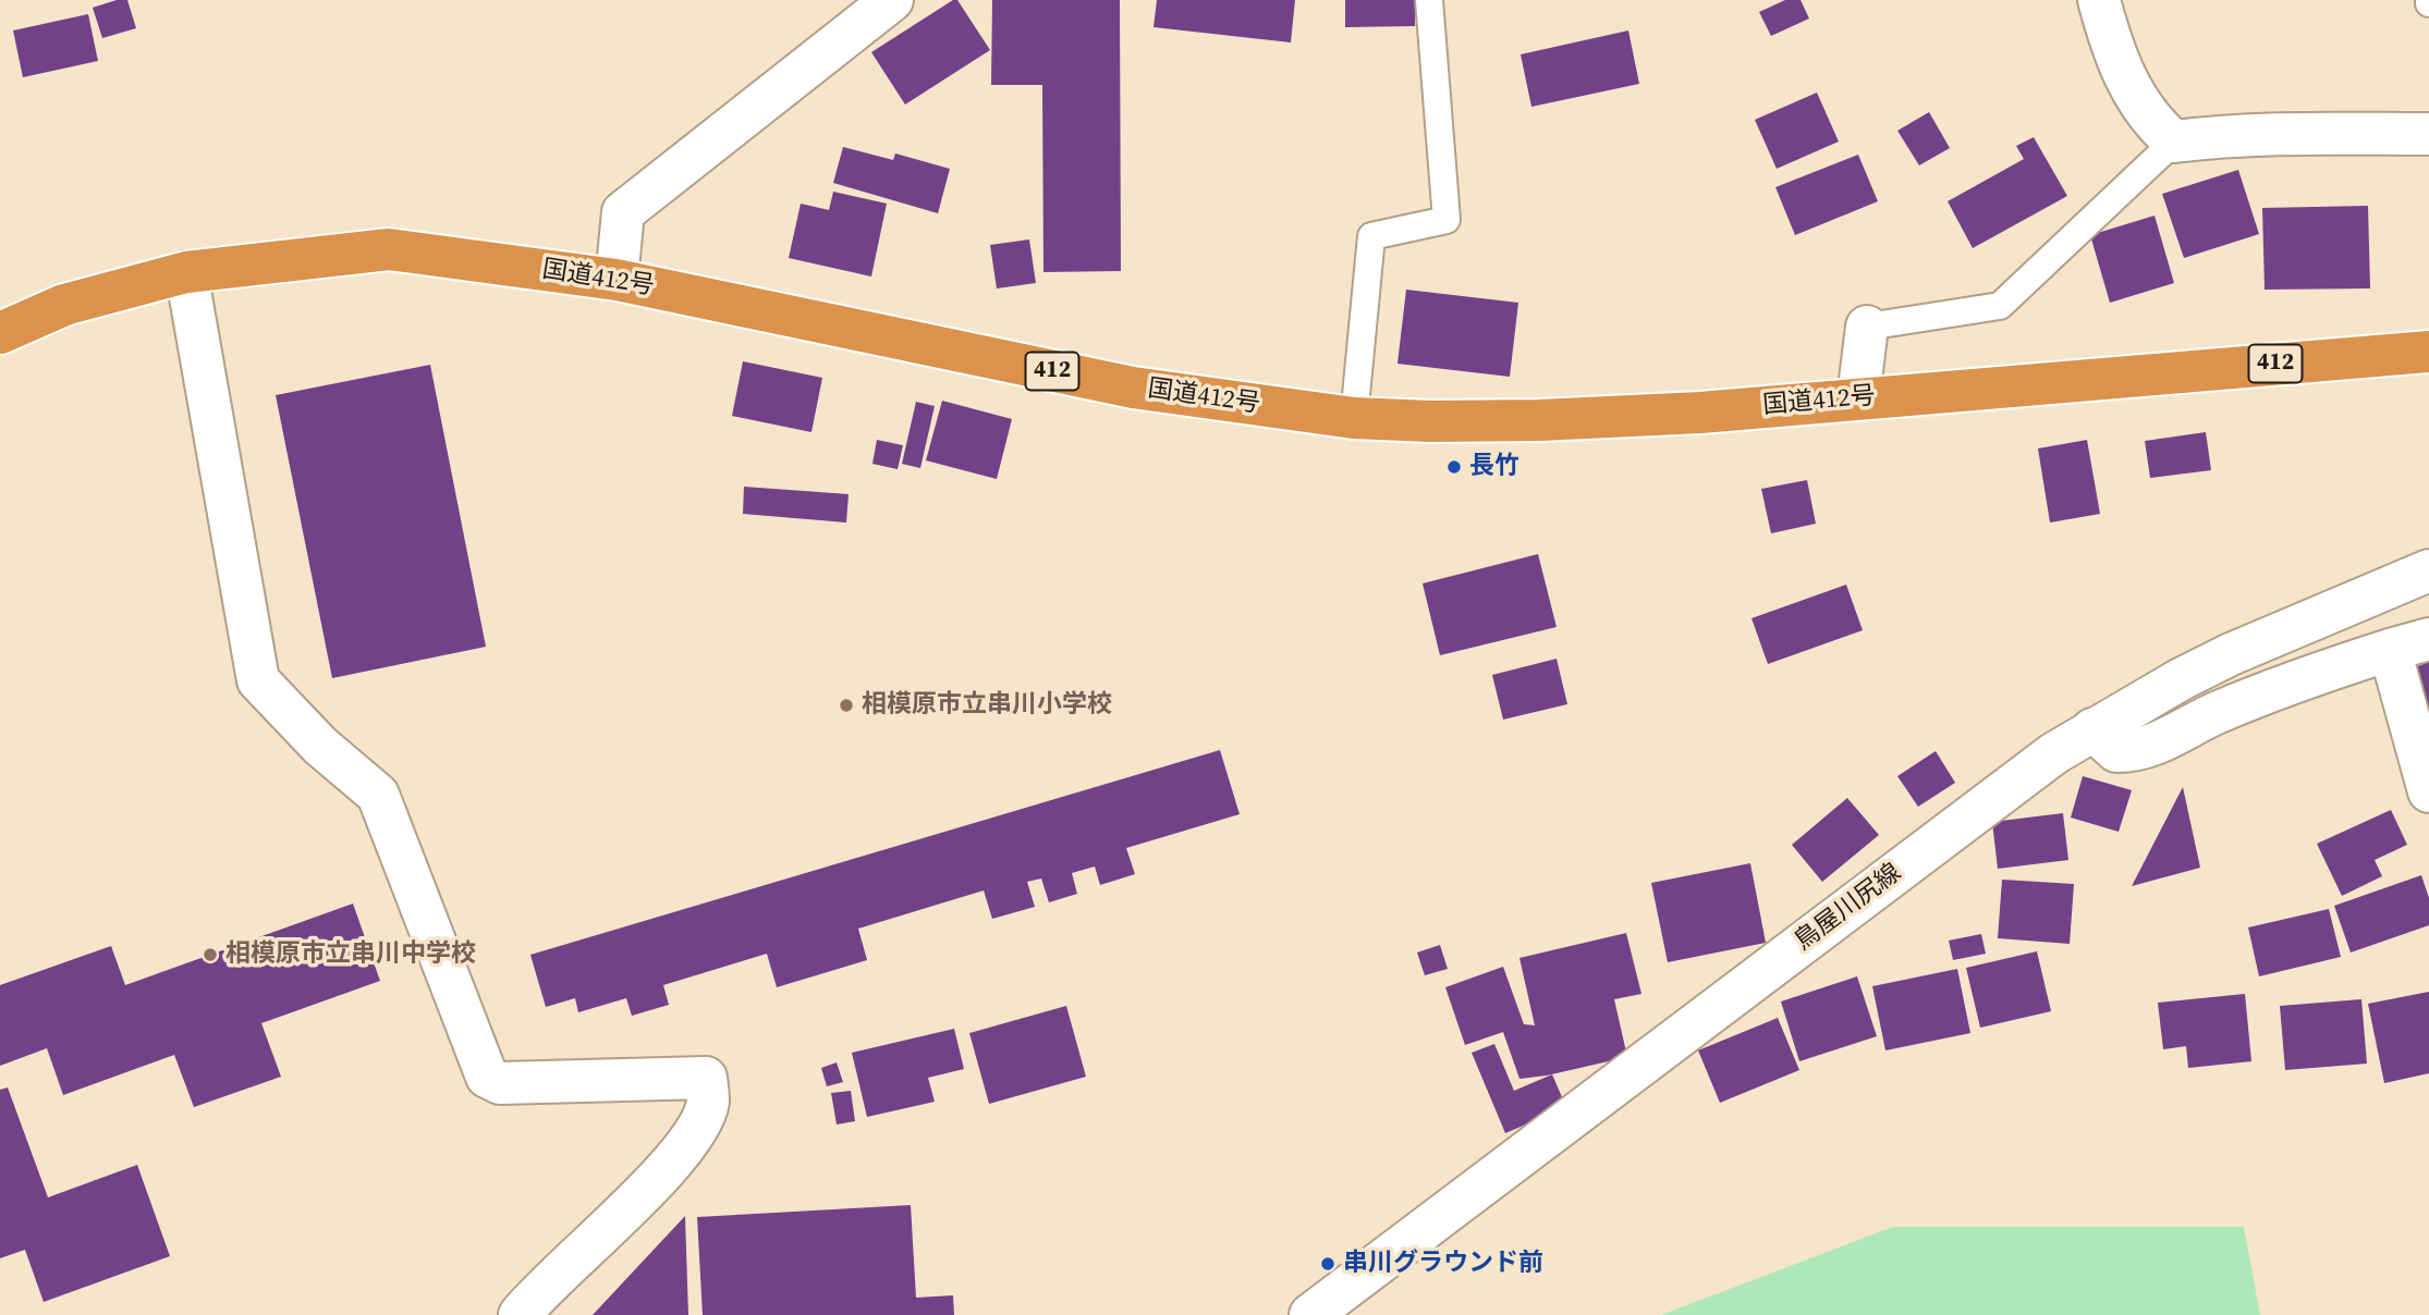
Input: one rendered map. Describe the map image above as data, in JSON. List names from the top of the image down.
{
  "streets": {
    "highway": ["国道412号", "412"],
    "street": ["鳥屋川尻線"]
  },
  "places": [
    "長竹",
    "相模原市立串川小学校",
    "相模原市立串川中学校",
    "串川グラウンド前"
  ]
}
